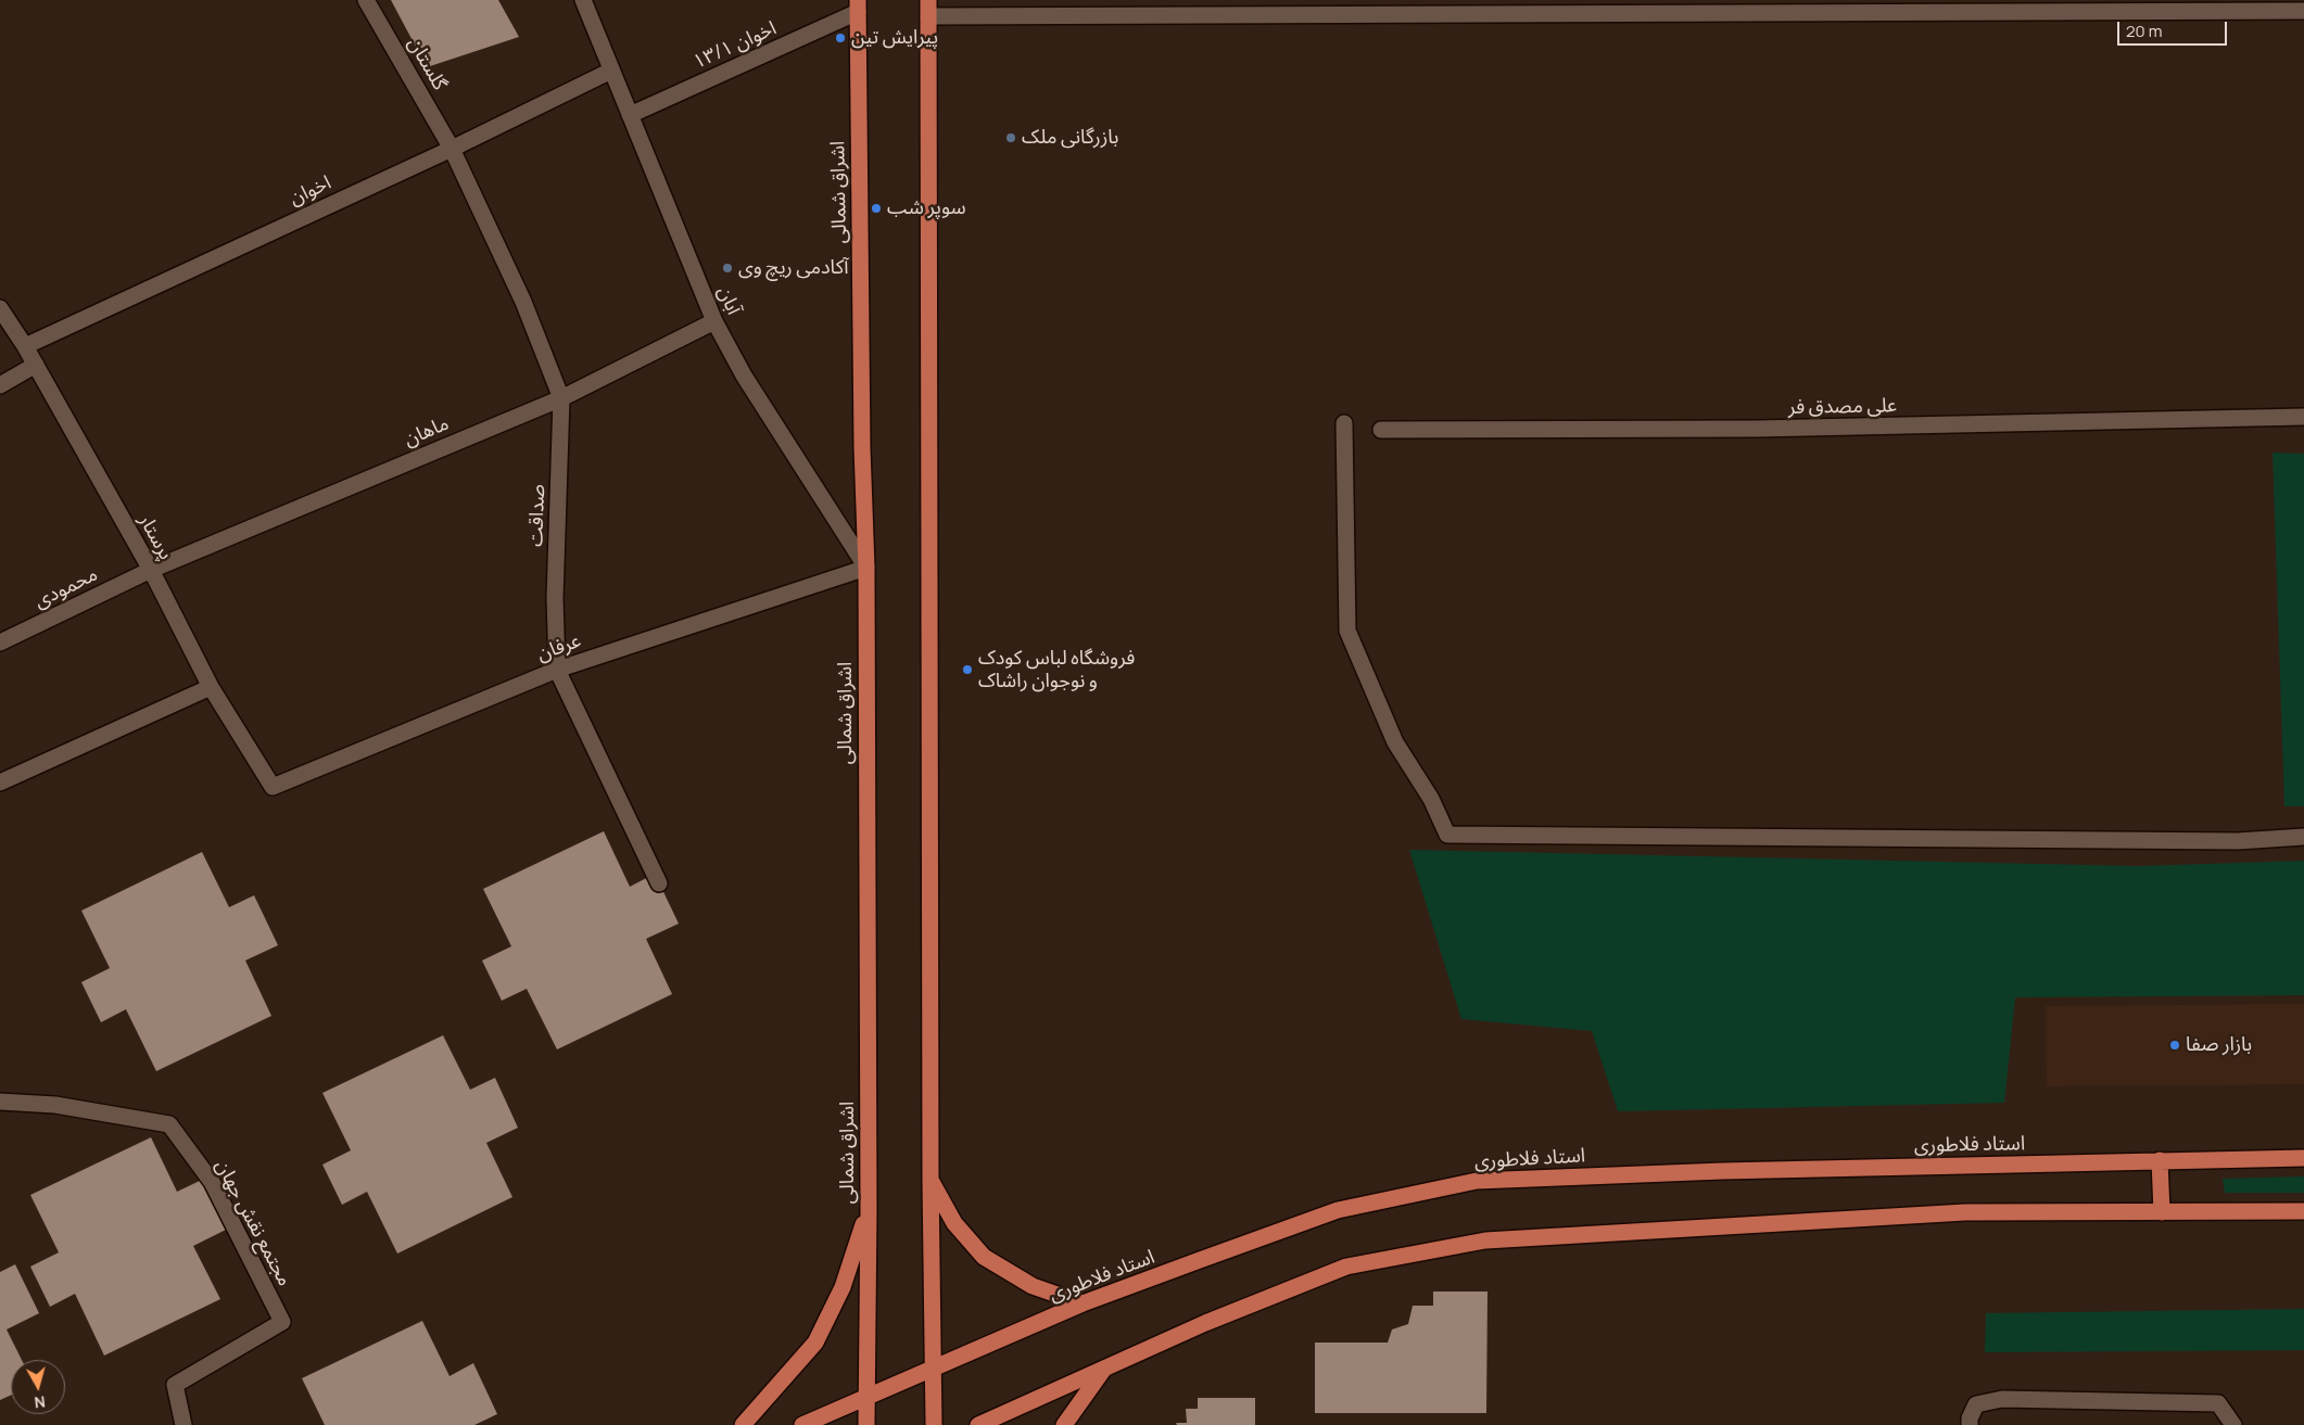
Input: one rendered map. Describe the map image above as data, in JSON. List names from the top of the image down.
{
  "streets": {
    "main road": ["اشراق شمالی", "استاد فلاطوری"],
    "street": [
      "اخوان ۱۳/۱",
      "گلستان",
      "اخوان",
      "آبان",
      "علی مصدق فر",
      "ماهان",
      "صداقت",
      "پرستار",
      "محمودی",
      "عرفان",
      "مجتمع نقش جهان"
    ]
  },
  "crossings": [
    ["اخوان ۱۳/۱", "اشراق شمالی"],
    ["اخوان ۱۳/۱", "آبان"],
    ["گلستان", "اخوان"],
    ["گلستان", "صداقت"],
    ["اخوان", "آبان"],
    ["اخوان", "صداقت"],
    ["اخوان", "پرستار"],
    ["اشراق شمالی", "آبان"],
    ["اشراق شمالی", "عرفان"],
    ["اشراق شمالی", "استاد فلاطوری"],
    ["آبان", "ماهان"],
    ["آبان", "عرفان"],
    ["ماهان", "صداقت"],
    ["ماهان", "پرستار"],
    ["ماهان", "محمودی"],
    ["صداقت", "عرفان"],
    ["پرستار", "محمودی"],
    ["پرستار", "عرفان"]
  ],
  "places": [
    "پیرایش تین",
    "بازرگانی ملک",
    "سوپر شب",
    "آکادمی ریچ وی",
    "فروشگاه لباس کودک و نوجوان راشاک",
    "بازار صفا"
  ],
  "scale_bar": "20 m",
  "north": "bottom"
}
